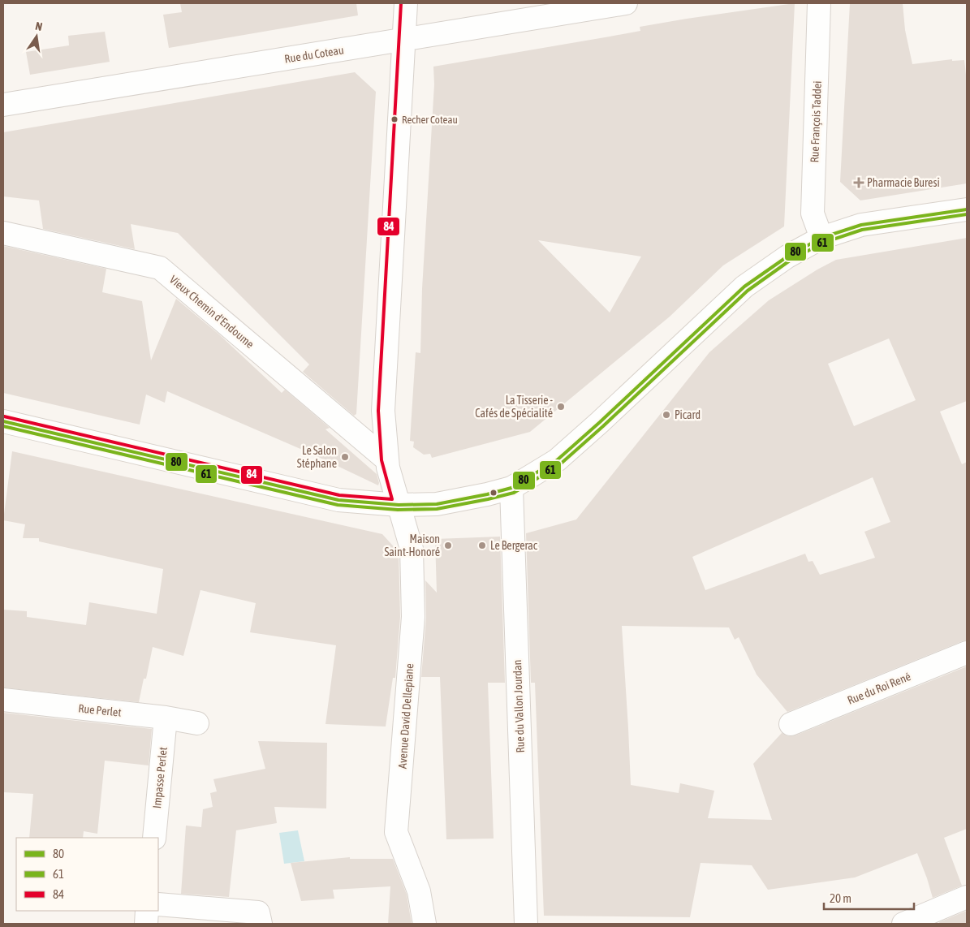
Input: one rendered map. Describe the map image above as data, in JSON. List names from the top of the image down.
{
  "streets": {
    "street": [
      "Rue du Coteau",
      "Rue François Taddei",
      "Vieux Chemin d'Endoume",
      "Rue du Roi René",
      "Rue du Vallon Jourdan",
      "Rue Perlet",
      "Avenue David Dellepiane",
      "Impasse Perlet"
    ]
  },
  "crossings": [
    ["Rue du Coteau", "Avenue David Dellepiane"],
    ["Vieux Chemin d'Endoume", "Avenue David Dellepiane"],
    ["Rue Perlet", "Impasse Perlet"]
  ],
  "places": {
    "other": [
      "Recher Coteau",
      "La Tisserie - Cafés de Spécialité",
      "Picard",
      "Le Salon Stéphane",
      "Maison Saint-Honoré",
      "Le Bergerac"
    ],
    "health": ["Pharmacie Buresi"]
  },
  "lines": ["transit line 84", "transit line 80", "transit line 61"],
  "legend": ["80", "61", "84"],
  "scale_bar": "20 m",
  "north": "top"
}
